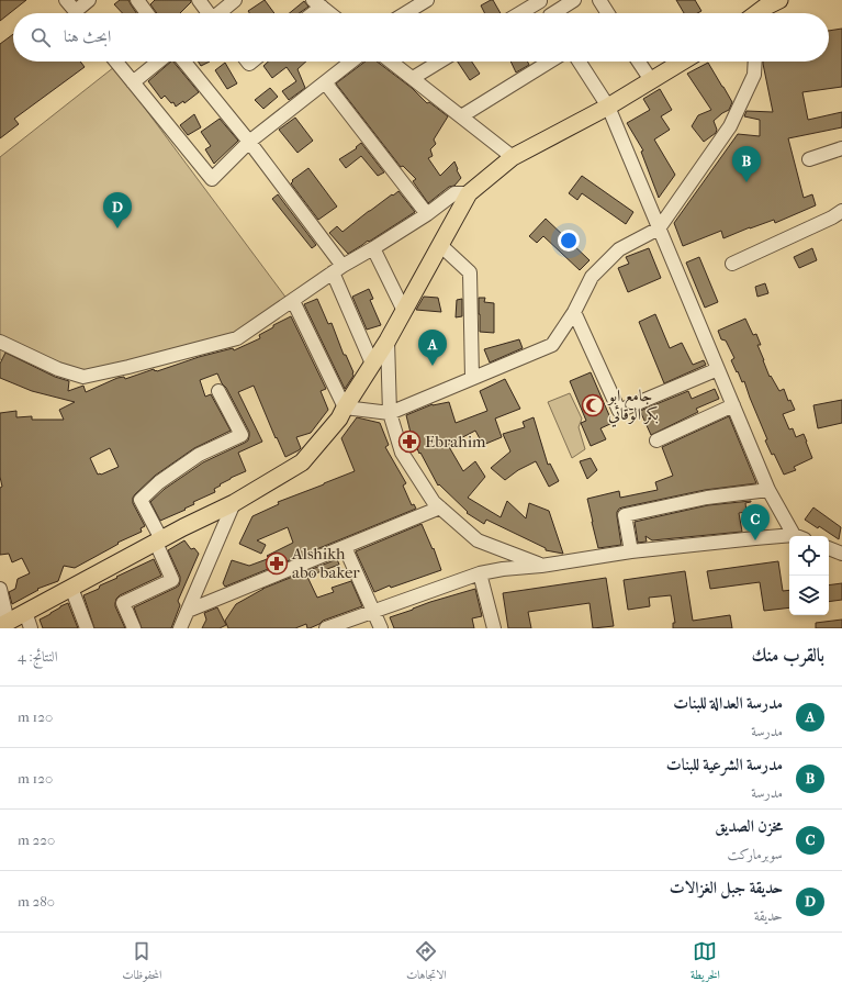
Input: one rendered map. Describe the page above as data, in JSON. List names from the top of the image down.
{
  "places": {
    "mosque": ["جامع ابو بكر الوقائي"],
    "pharmacy": ["Ebrahim", "Alshikh abo baker"]
  },
  "page": {
    "search": "ابحث هنا",
    "pins": [
      "B",
      "D",
      "A",
      "C"
    ],
    "heading": ["بالقرب منك", "النتائج: 4"],
    "list": [
      {
        "mark": "A",
        "name": "مدرسة العدالة للبنات",
        "note": "مدرسة",
        "value": "120 m"
      },
      {
        "mark": "B",
        "name": "مدرسة الشرعية للبنات",
        "note": "مدرسة",
        "value": "120 m"
      },
      {
        "mark": "C",
        "name": "مخزن الصديق",
        "note": "سوبرماركت",
        "value": "220 m"
      },
      {
        "mark": "D",
        "name": "حديقة جبل الغزالات",
        "note": "حديقة",
        "value": "280 m"
      }
    ],
    "nav": ["الخريطة", "الاتجاهات", "المحفوظات"]
  }
}
